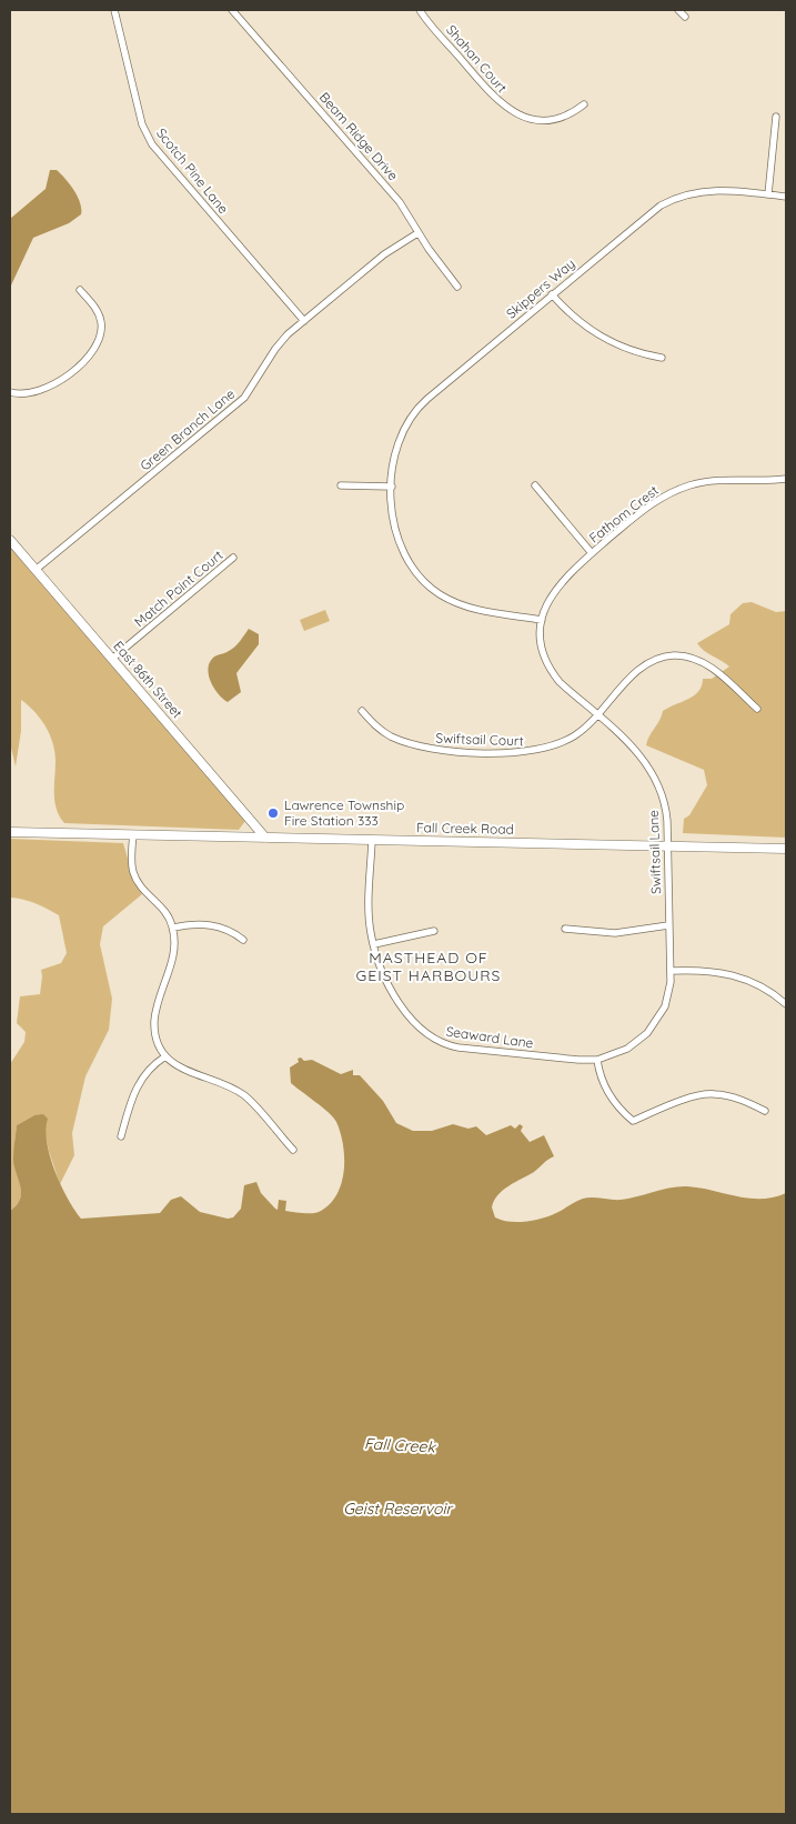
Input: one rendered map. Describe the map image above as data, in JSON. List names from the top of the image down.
{
  "streets": {
    "main road": ["East 86th Street", "Fall Creek Road"],
    "street": [
      "Shahan Court",
      "Beam Ridge Drive",
      "Scotch Pine Lane",
      "Skippers Way",
      "Green Branch Lane",
      "Fathom Crest",
      "Match Point Court",
      "Swiftsail Court",
      "Swiftsail Lane",
      "Seaward Lane"
    ]
  },
  "crossings": [
    ["Beam Ridge Drive", "Green Branch Lane"],
    ["Scotch Pine Lane", "Green Branch Lane"],
    ["Skippers Way", "Fathom Crest"],
    ["Skippers Way", "Swiftsail Lane"],
    ["Green Branch Lane", "East 86th Street"],
    ["Fathom Crest", "Swiftsail Lane"],
    ["Match Point Court", "East 86th Street"],
    ["East 86th Street", "Fall Creek Road"],
    ["Swiftsail Court", "Swiftsail Lane"],
    ["Fall Creek Road", "Swiftsail Lane"],
    ["Fall Creek Road", "Seaward Lane"],
    ["Swiftsail Lane", "Seaward Lane"]
  ],
  "districts": ["MASTHEAD OF GEIST HARBOURS"],
  "water": ["Fall Creek", "Geist Reservoir"],
  "places": ["Lawrence Township Fire Station 333"]
}
